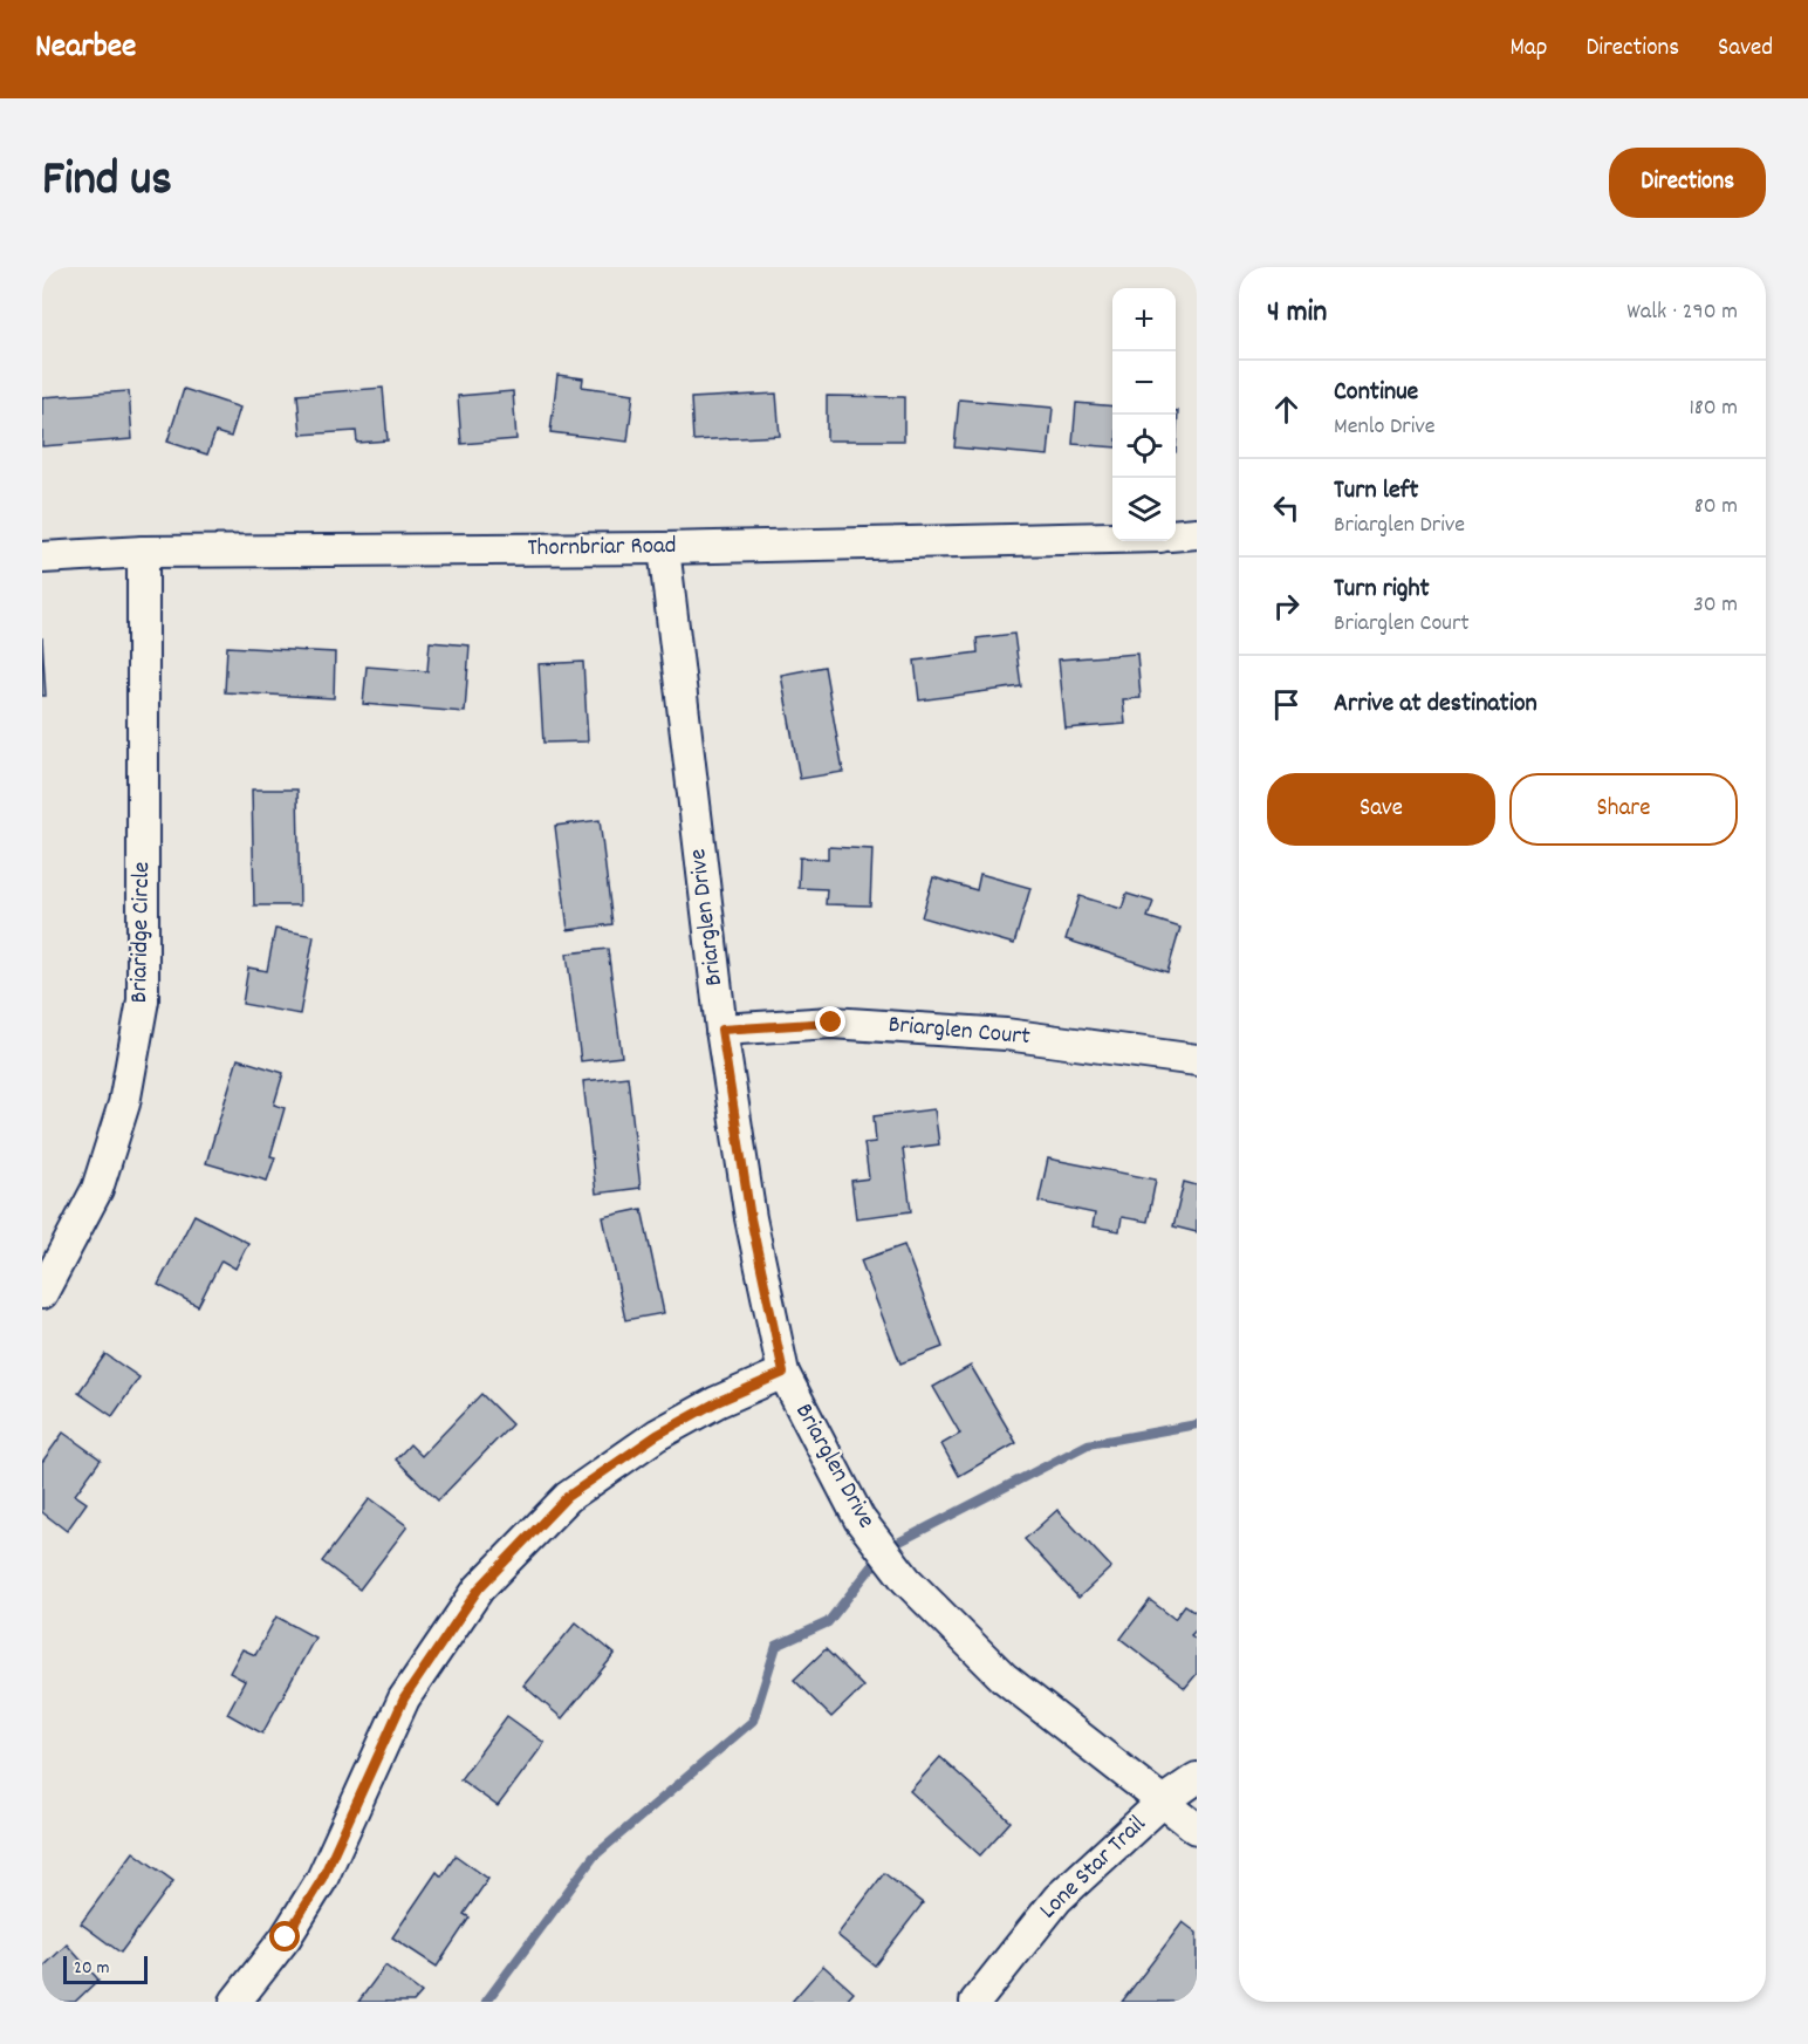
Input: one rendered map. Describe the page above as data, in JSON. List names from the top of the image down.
{
  "streets": {
    "street": [
      "Thornbriar Road",
      "Briarglen Drive",
      "Briaridge Circle",
      "Briarglen Court",
      "Lone Star Trail"
    ]
  },
  "crossings": [
    ["Thornbriar Road", "Briarglen Drive"],
    ["Thornbriar Road", "Briaridge Circle"],
    ["Briarglen Drive", "Briarglen Court"],
    ["Briarglen Drive", "Lone Star Trail"]
  ],
  "scale_bar": "20 m",
  "page": {
    "header": "Nearbee",
    "nav": ["Map", "Directions", "Saved"],
    "title": "Find us",
    "buttons": [
      "Directions",
      ["Save", "Share"]
    ],
    "heading": ["4 min", "Walk · 290 m"],
    "map_buttons": ["+", "−"],
    "list": [
      ["Continue", "Menlo Drive", "180 m"],
      ["Turn left", "Briarglen Drive", "80 m"],
      ["Turn right", "Briarglen Court", "30 m"],
      "Arrive at destination"
    ],
    "scale": "20 m"
  }
}
